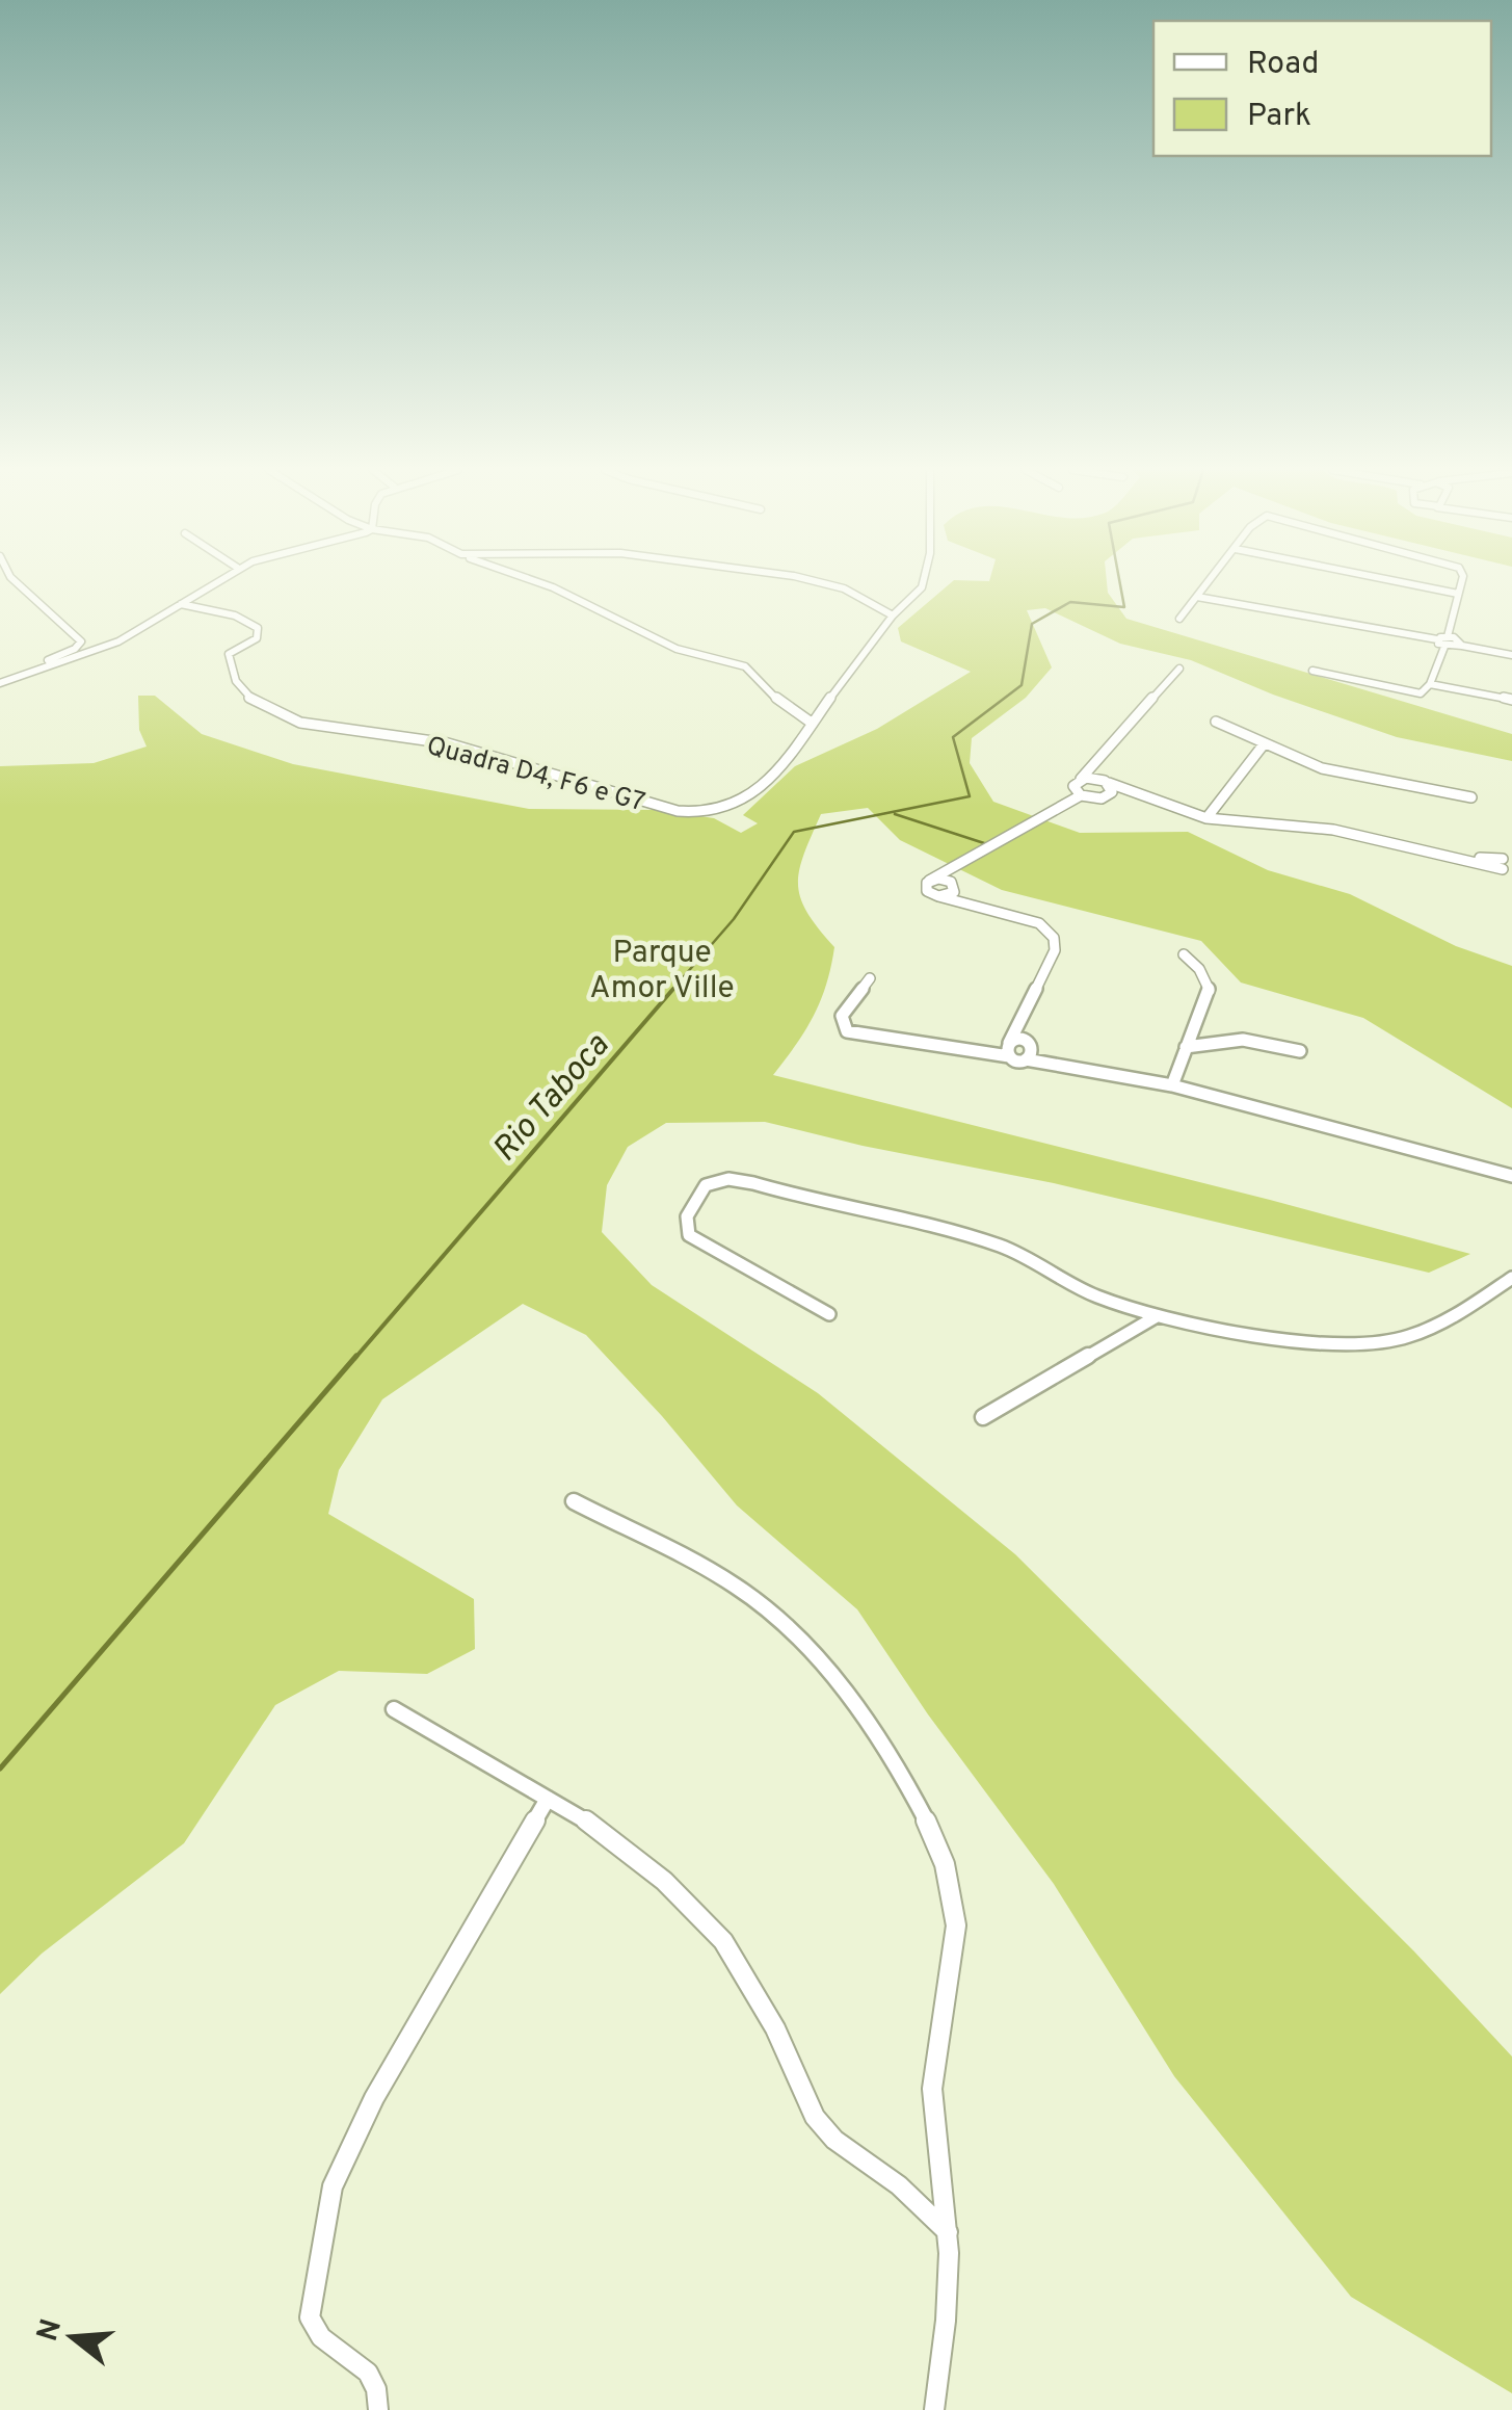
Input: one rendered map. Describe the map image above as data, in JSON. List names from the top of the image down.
{
  "streets": {
    "street": ["Quadra D4, F6 e G7"]
  },
  "water": ["Rio Taboca"],
  "parks": ["Parque Amor Ville"],
  "legend": ["Road", "Park"],
  "north": "left"
}
